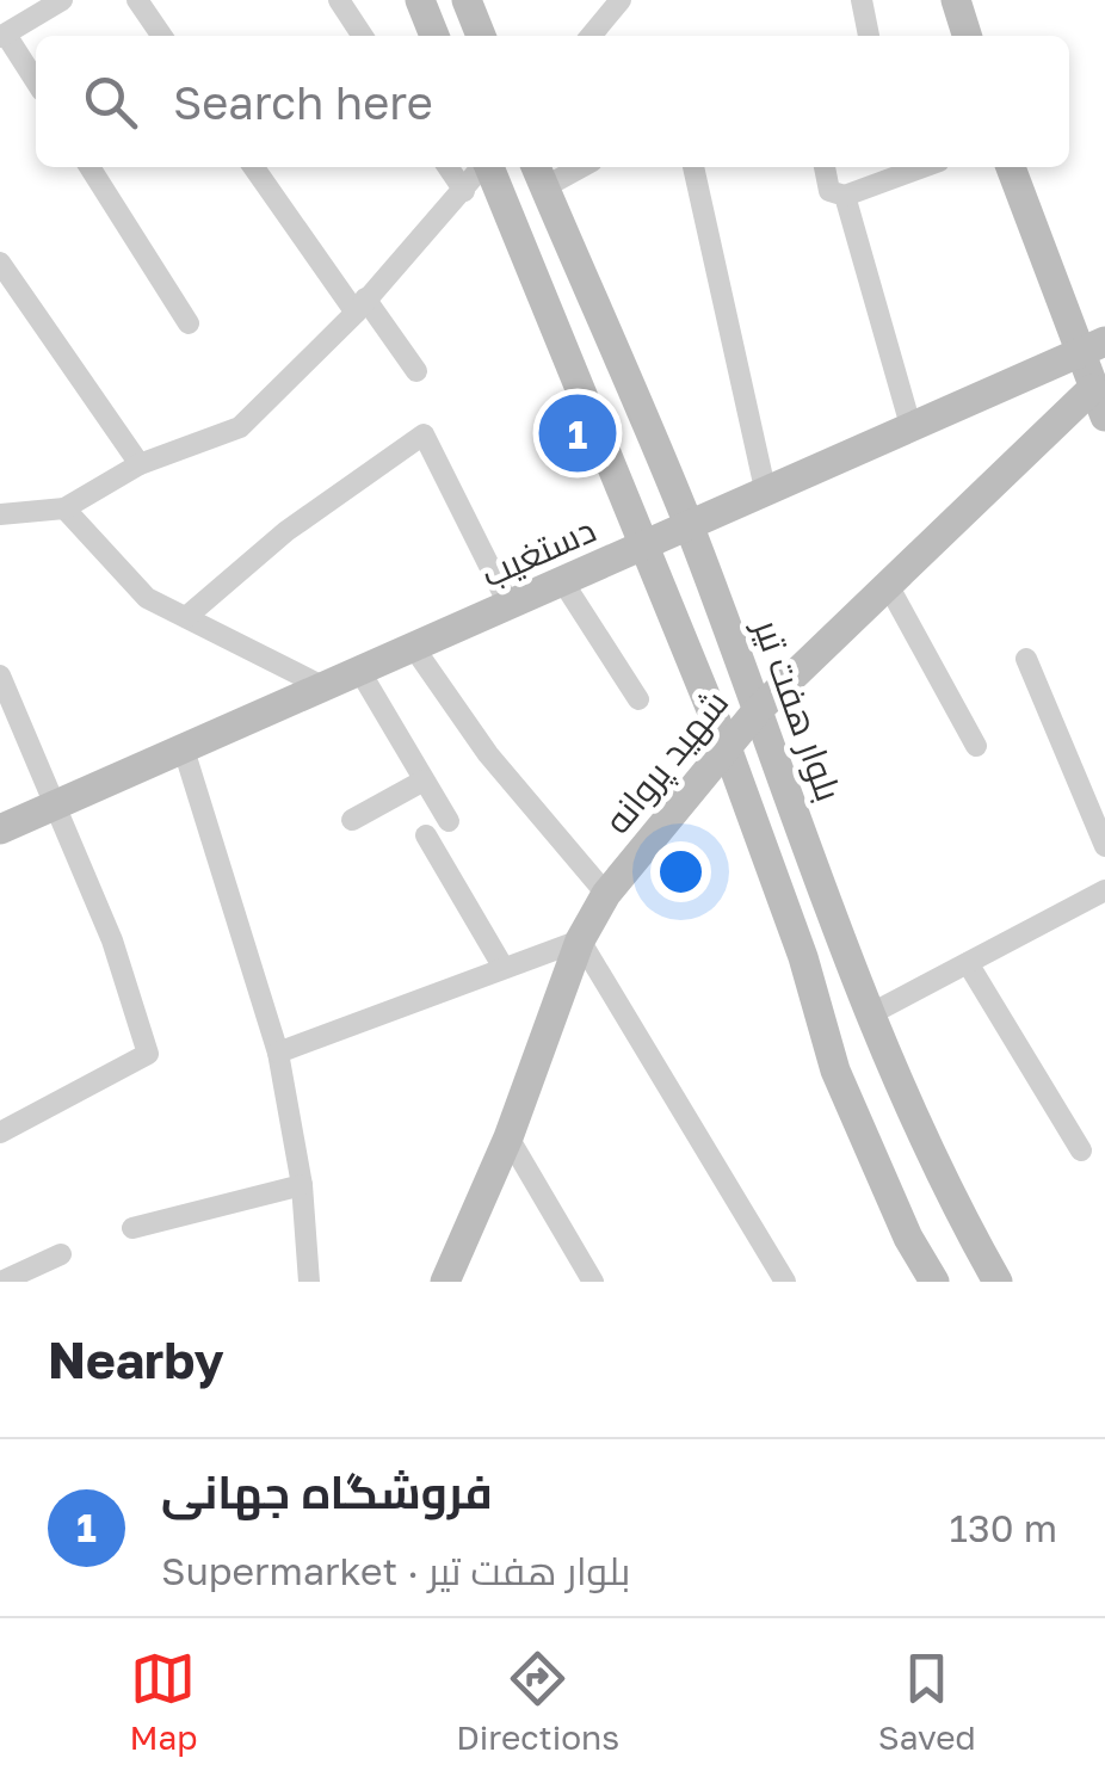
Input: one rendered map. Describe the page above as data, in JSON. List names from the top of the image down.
{
  "streets": {
    "main road": ["دستغیب", "بلوار هفت تیر", "شهید پروانه"]
  },
  "crossings": [
    ["دستغیب", "بلوار هفت تیر"],
    ["بلوار هفت تیر", "شهید پروانه"]
  ],
  "page": {
    "search": "Search here",
    "pins": "1",
    "heading": "Nearby",
    "list": [
      {
        "mark": "1",
        "name": "فروشگاه جهانی",
        "note": "Supermarket · بلوار هفت تیر",
        "value": "130 m"
      }
    ],
    "nav": ["Map", "Directions", "Saved"]
  }
}
